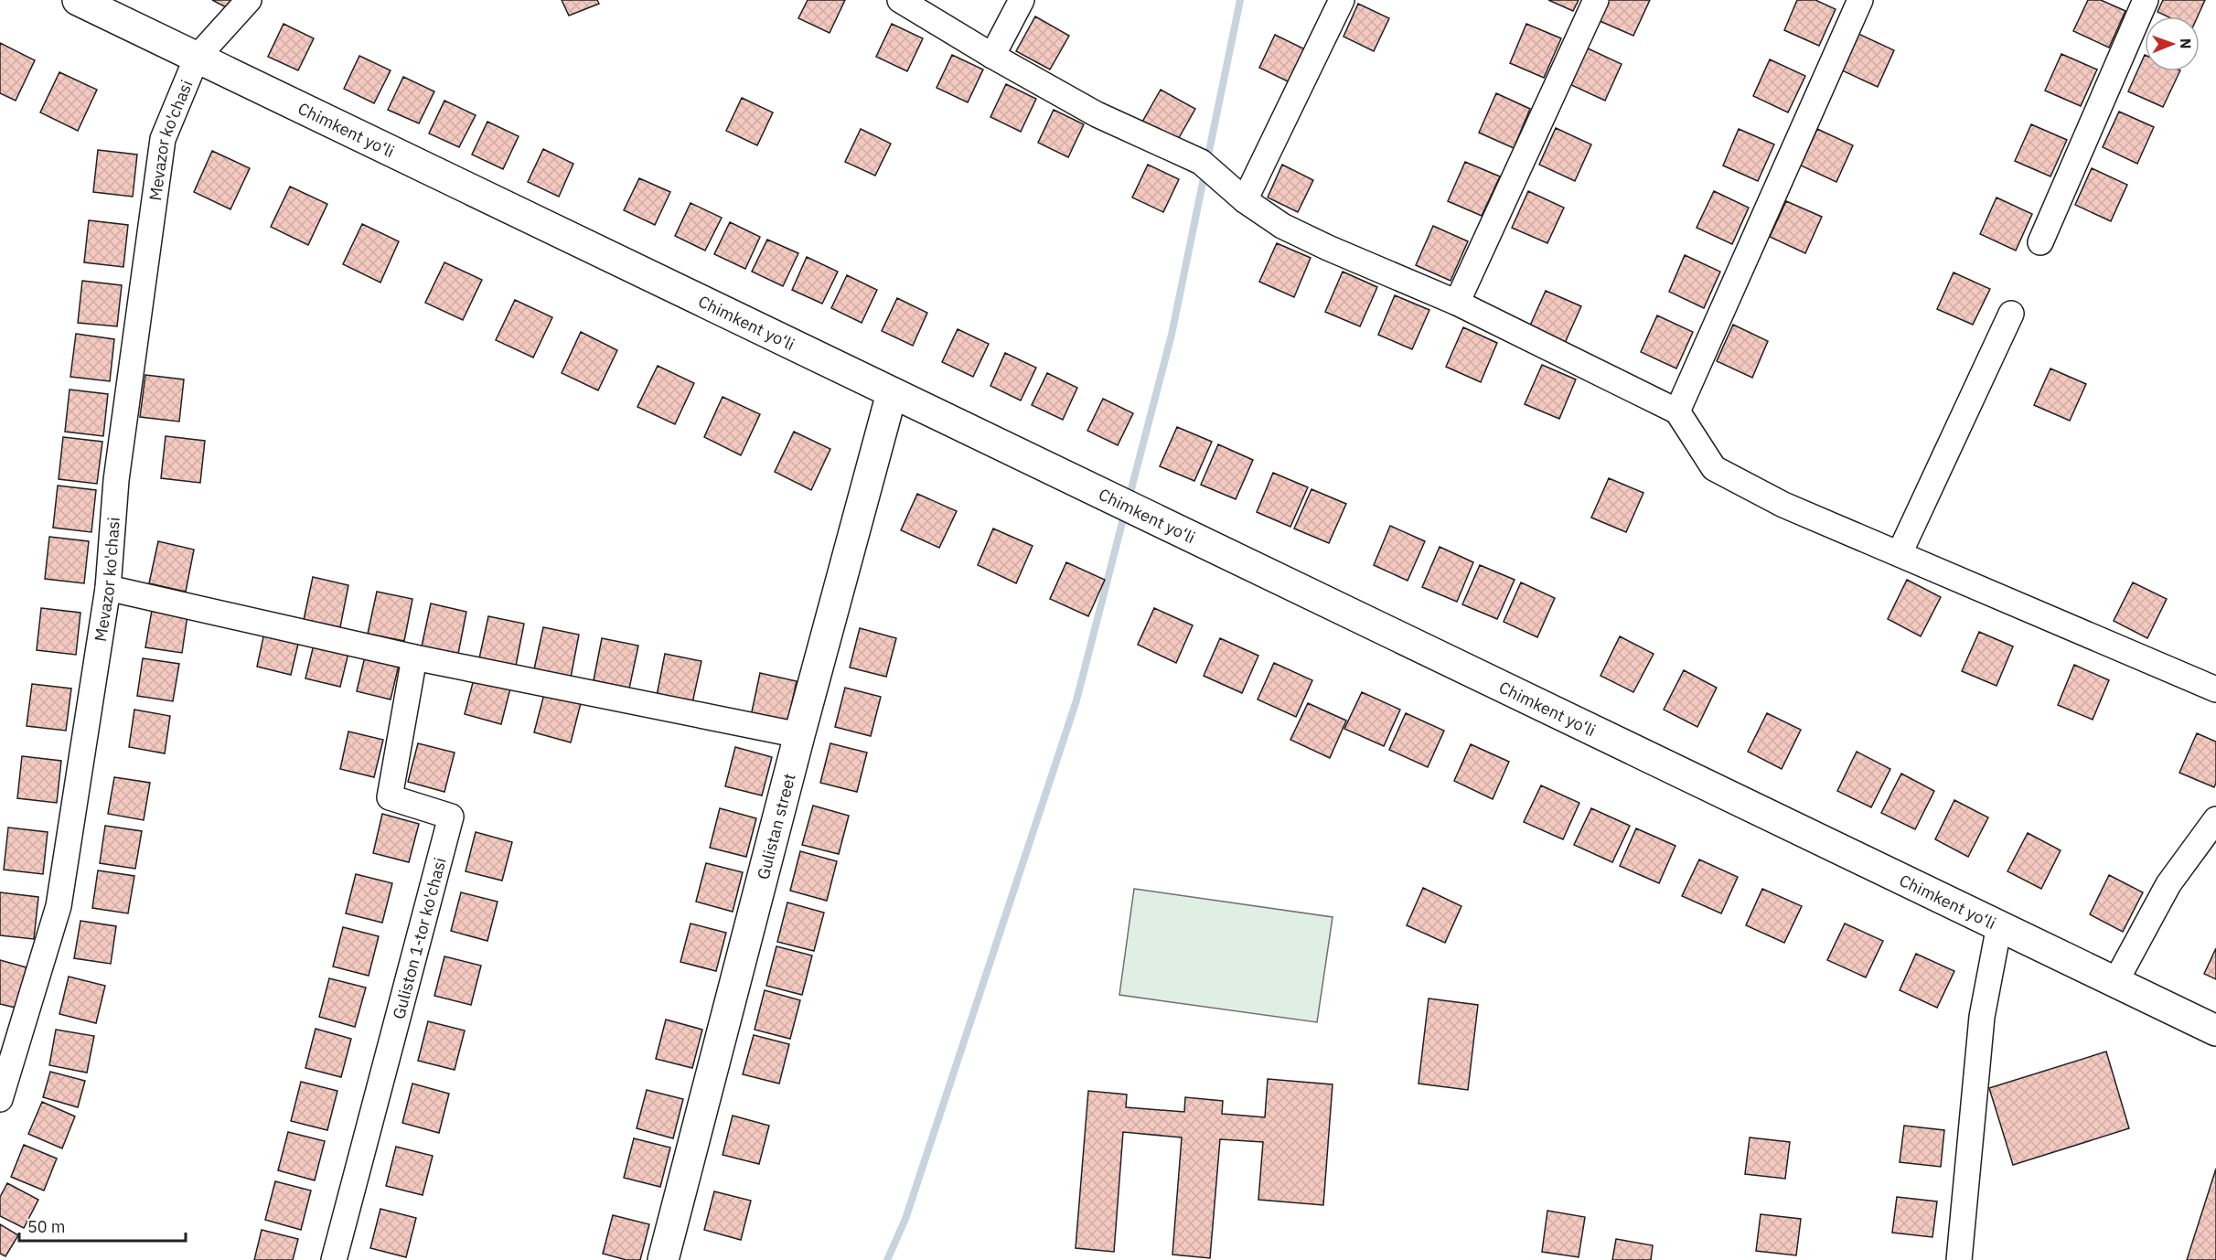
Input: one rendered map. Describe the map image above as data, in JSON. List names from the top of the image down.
{
  "streets": {
    "main road": ["Chimkent yo‘li", "Gulistan street"],
    "street": ["Mevazor ko'chasi", "Guliston 1-tor ko'chasi"]
  },
  "crossings": [
    ["Chimkent yo‘li", "Mevazor ko'chasi"],
    ["Chimkent yo‘li", "Gulistan street"]
  ],
  "scale_bar": "50 m",
  "north": "right"
}
